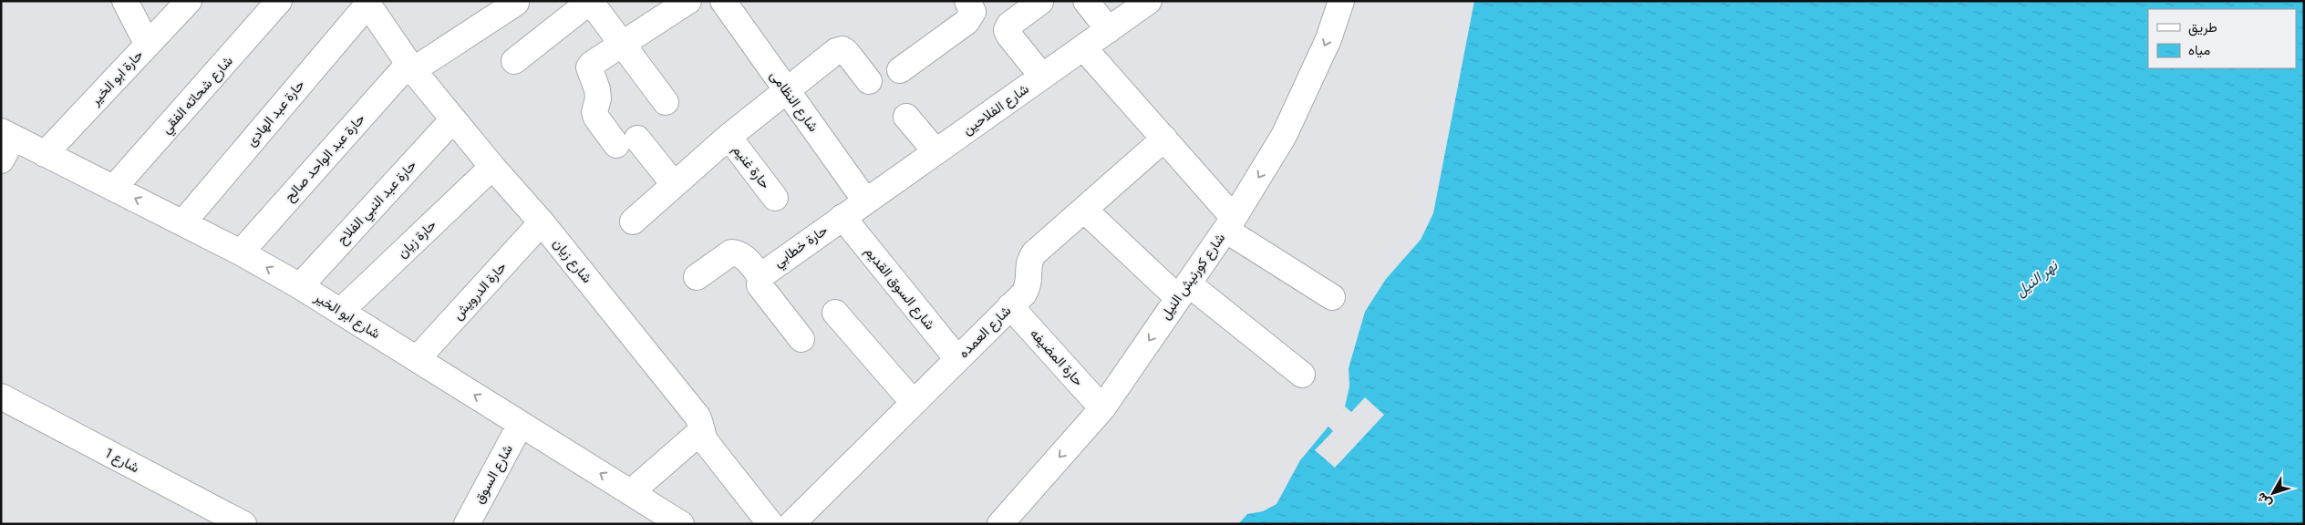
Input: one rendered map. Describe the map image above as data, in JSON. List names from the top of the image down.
{
  "streets": {
    "street": [
      "حارة ابو الخير",
      "شارع شحاته الفقي",
      "شارع النظامى",
      "شارع الفلاحين",
      "حارة عبد الهادى",
      "حارة عبد الواحد صالح",
      "حارة غنيم",
      "حارة عبد النبي الفلاح",
      "حارة زيان",
      "حارة خطابي",
      "شارع زيان",
      "شارع كورنيش النيل",
      "شارع السوق القديم",
      "حارة الدرويش",
      "شارع ابو الخير",
      "شارع العمده",
      "حارة المضيفه",
      "شارع 1",
      "شارع السوق"
    ]
  },
  "crossings": [
    ["حارة ابو الخير", "شارع ابو الخير"],
    ["شارع شحاته الفقي", "شارع ابو الخير"],
    ["شارع النظامى", "شارع الفلاحين"],
    ["شارع النظامى", "حارة غنيم"],
    ["شارع الفلاحين", "حارة خطابي"],
    ["شارع الفلاحين", "شارع السوق القديم"],
    ["حارة عبد الهادى", "شارع زيان"],
    ["حارة عبد الهادى", "شارع ابو الخير"],
    ["حارة عبد الواحد صالح", "شارع زيان"],
    ["حارة عبد الواحد صالح", "شارع ابو الخير"],
    ["حارة عبد النبي الفلاح", "شارع زيان"],
    ["حارة عبد النبي الفلاح", "شارع ابو الخير"],
    ["حارة زيان", "شارع زيان"],
    ["حارة زيان", "شارع ابو الخير"],
    ["حارة خطابي", "شارع السوق القديم"],
    ["شارع زيان", "حارة الدرويش"],
    ["شارع كورنيش النيل", "حارة المضيفه"],
    ["شارع السوق القديم", "شارع العمده"],
    ["حارة الدرويش", "شارع ابو الخير"],
    ["شارع ابو الخير", "شارع السوق"],
    ["شارع العمده", "حارة المضيفه"]
  ],
  "one_way": ["شارع كورنيش النيل", "شارع ابو الخير"],
  "water": ["نهر النيل"],
  "legend": ["طريق", "مياه"],
  "north": "bottom left"
}
